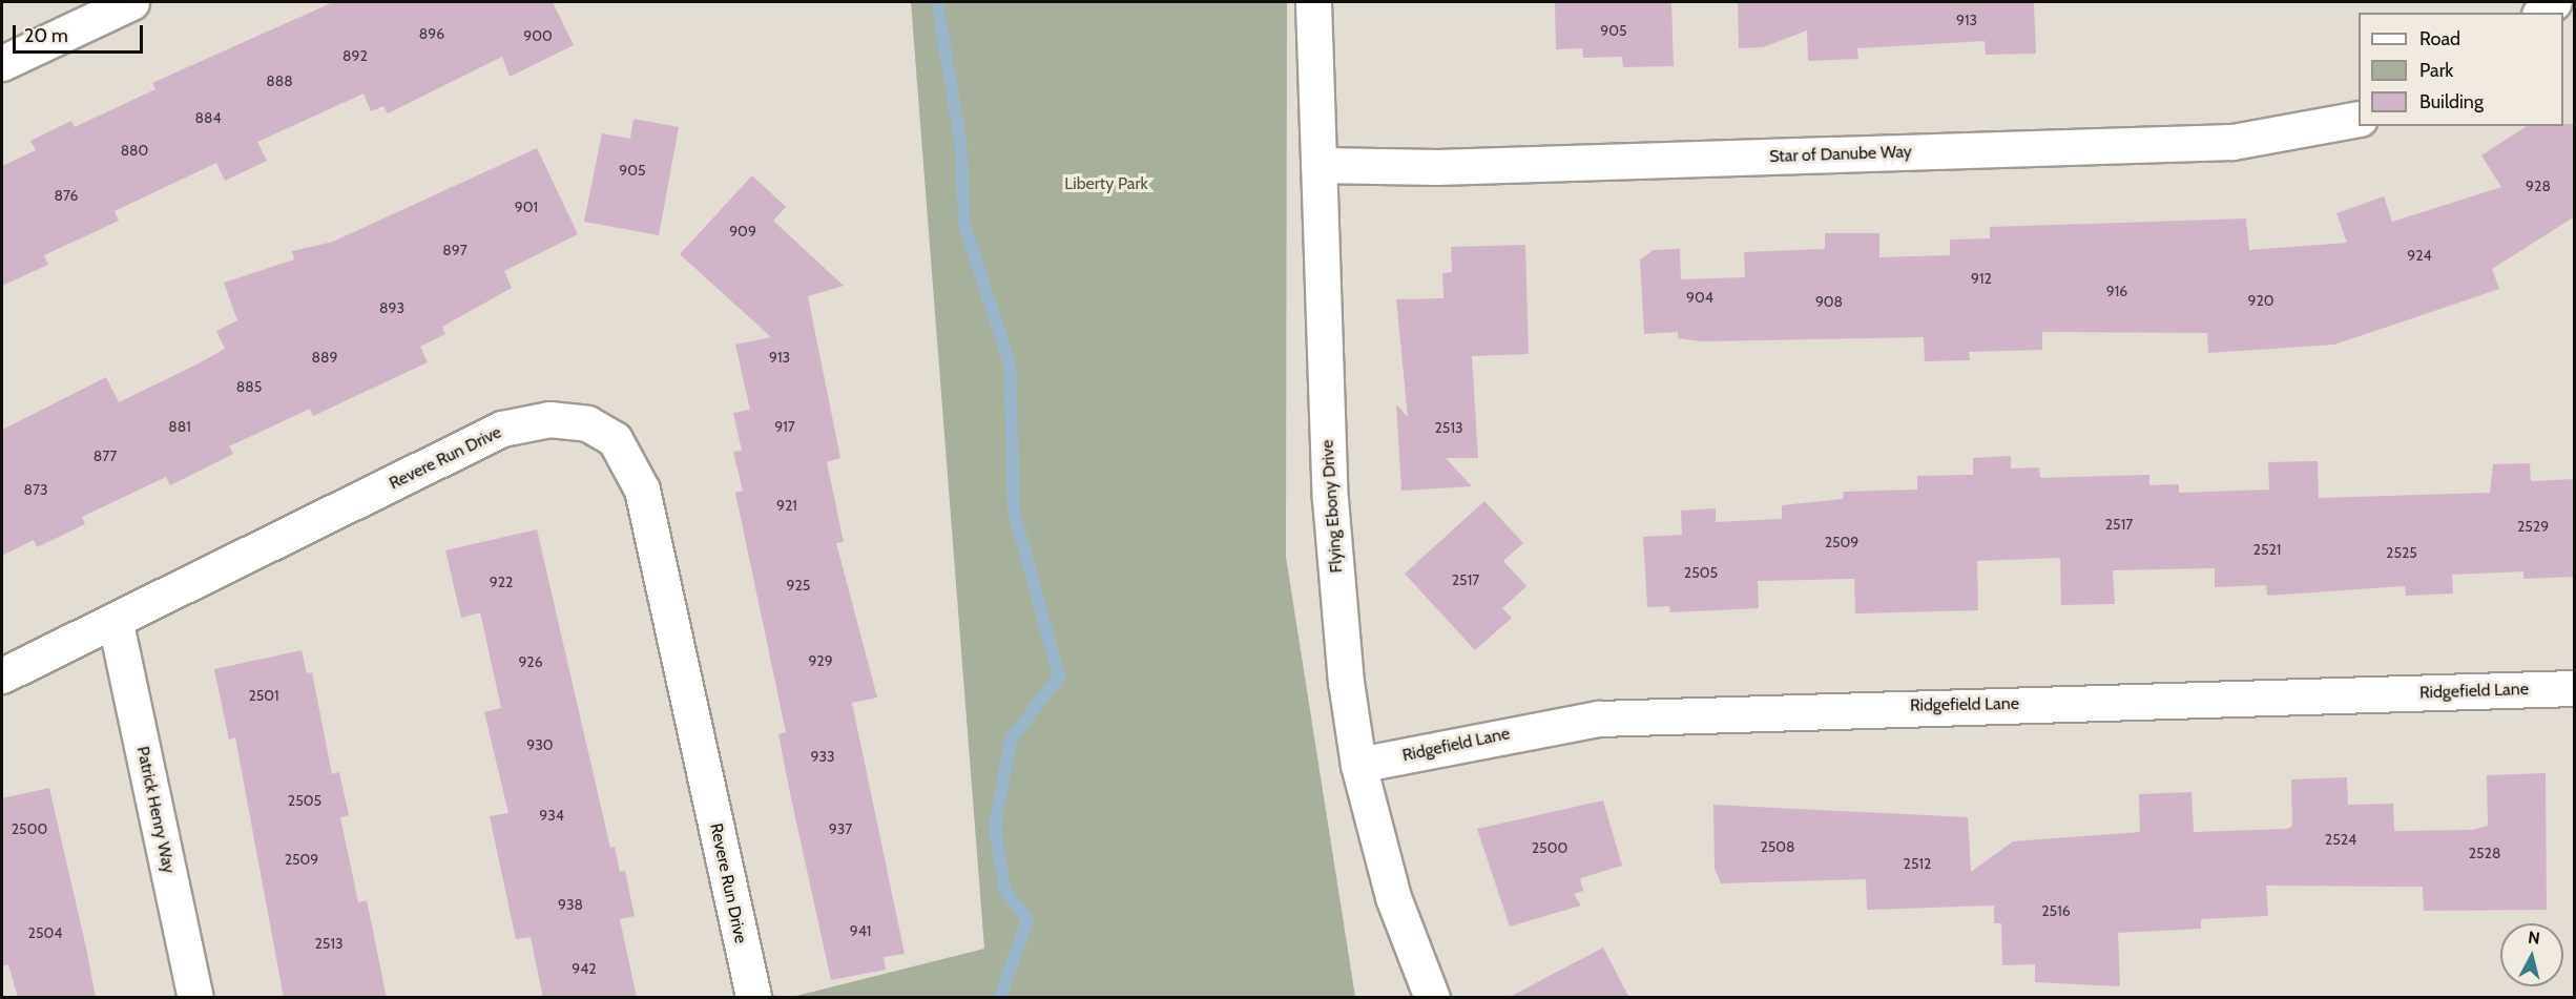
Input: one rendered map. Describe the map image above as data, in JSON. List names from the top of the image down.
{
  "streets": {
    "street": [
      "Star of Danube Way",
      "Revere Run Drive",
      "Flying Ebony Drive",
      "Ridgefield Lane",
      "Patrick Henry Way"
    ]
  },
  "crossings": [
    ["Star of Danube Way", "Flying Ebony Drive"],
    ["Revere Run Drive", "Patrick Henry Way"],
    ["Flying Ebony Drive", "Ridgefield Lane"]
  ],
  "parks": ["Liberty Park"],
  "house_numbers": [
    "913",
    "905",
    "896",
    "900",
    "892",
    "888",
    "884",
    "880",
    "905",
    "928",
    "876",
    "901",
    "909",
    "897",
    "924",
    "912",
    "916",
    "904",
    "920",
    "908",
    "893",
    "889",
    "913",
    "885",
    "881",
    "917",
    "2513",
    "877",
    "873",
    "921",
    "2517",
    "2529",
    "2509",
    "2521",
    "2525",
    "2505",
    "2517",
    "922",
    "925",
    "929",
    "926",
    "2501",
    "930",
    "933",
    "2505",
    "934",
    "2500",
    "937",
    "2524",
    "2508",
    "2500",
    "2528",
    "2509",
    "2512",
    "938",
    "2516",
    "941",
    "2504",
    "2513",
    "942"
  ],
  "legend": ["Road", "Park", "Building"],
  "scale_bar": "20 m",
  "north": "top"
}
